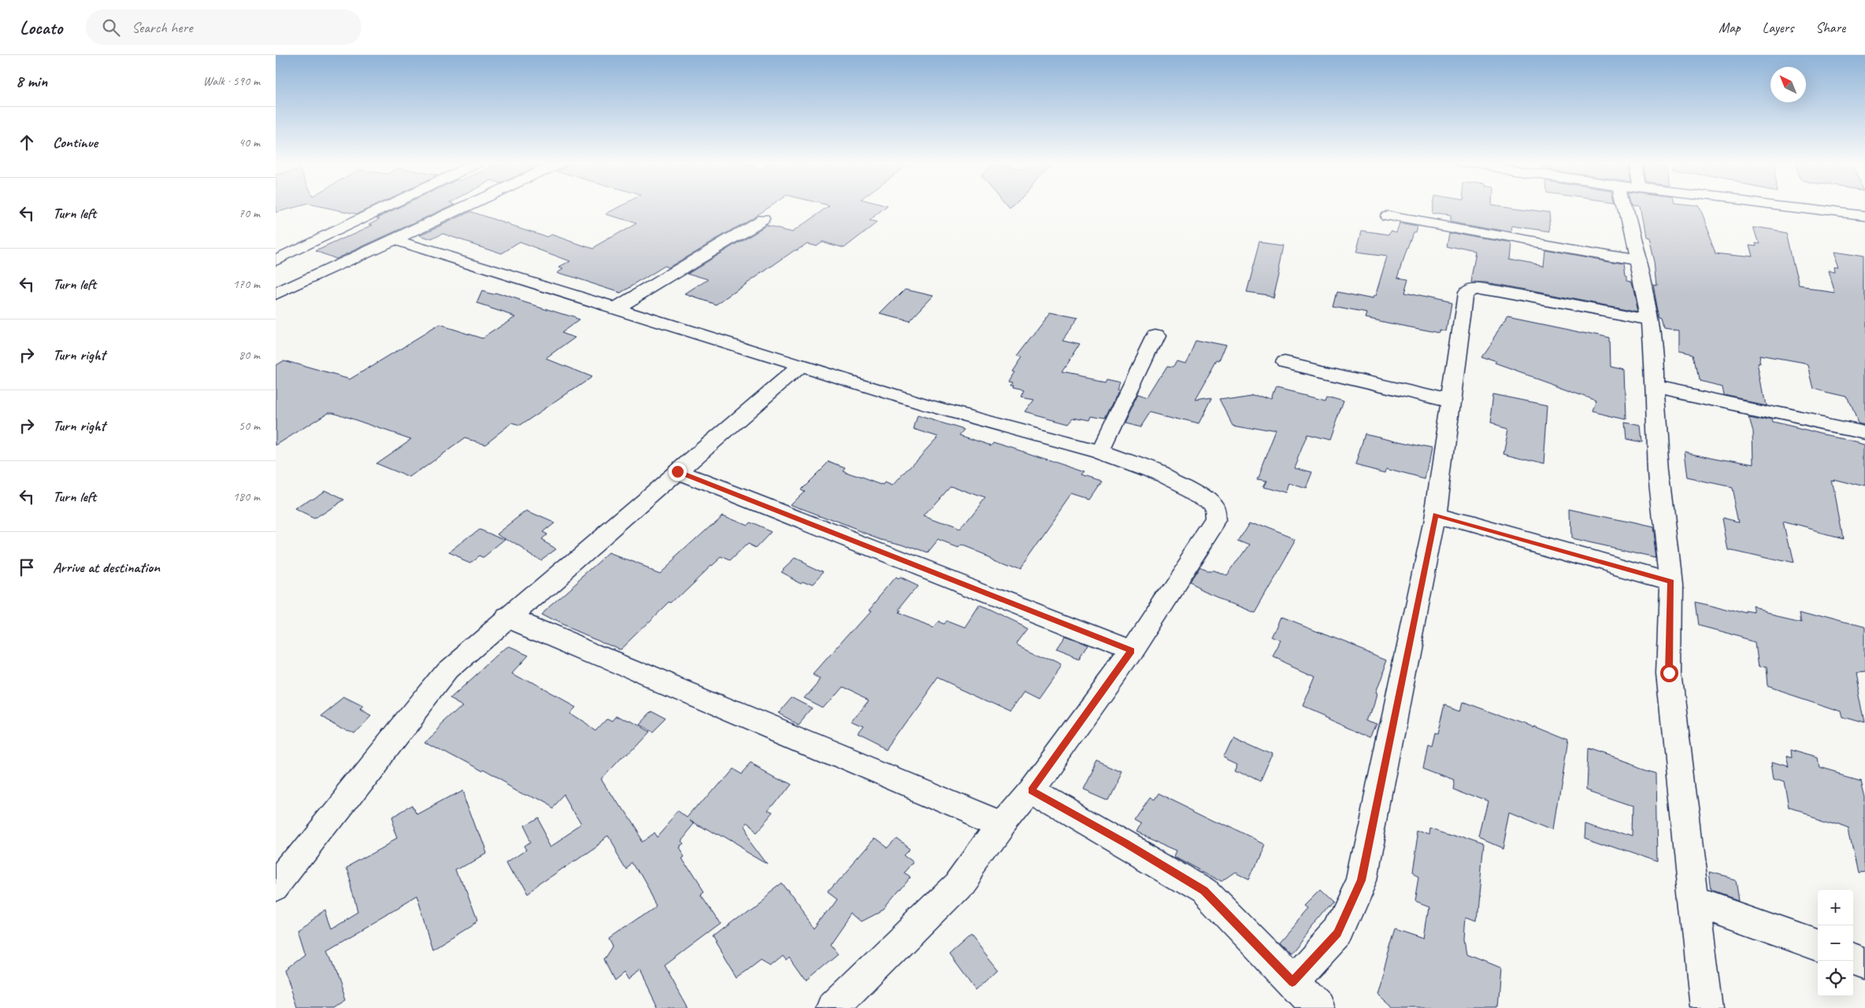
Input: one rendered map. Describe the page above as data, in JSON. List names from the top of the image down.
{
  "north": "top left",
  "page": {
    "header": "Locato",
    "search": "Search here",
    "nav": ["Map", "Layers", "Share"],
    "heading": ["8 min", "Walk · 590 m"],
    "list": [
      ["Continue", "40 m"],
      ["Turn left", "70 m"],
      ["Turn left", "170 m"],
      ["Turn right", "80 m"],
      ["Turn right", "50 m"],
      ["Turn left", "180 m"],
      "Arrive at destination"
    ],
    "map_buttons": ["+", "−"]
  }
}
